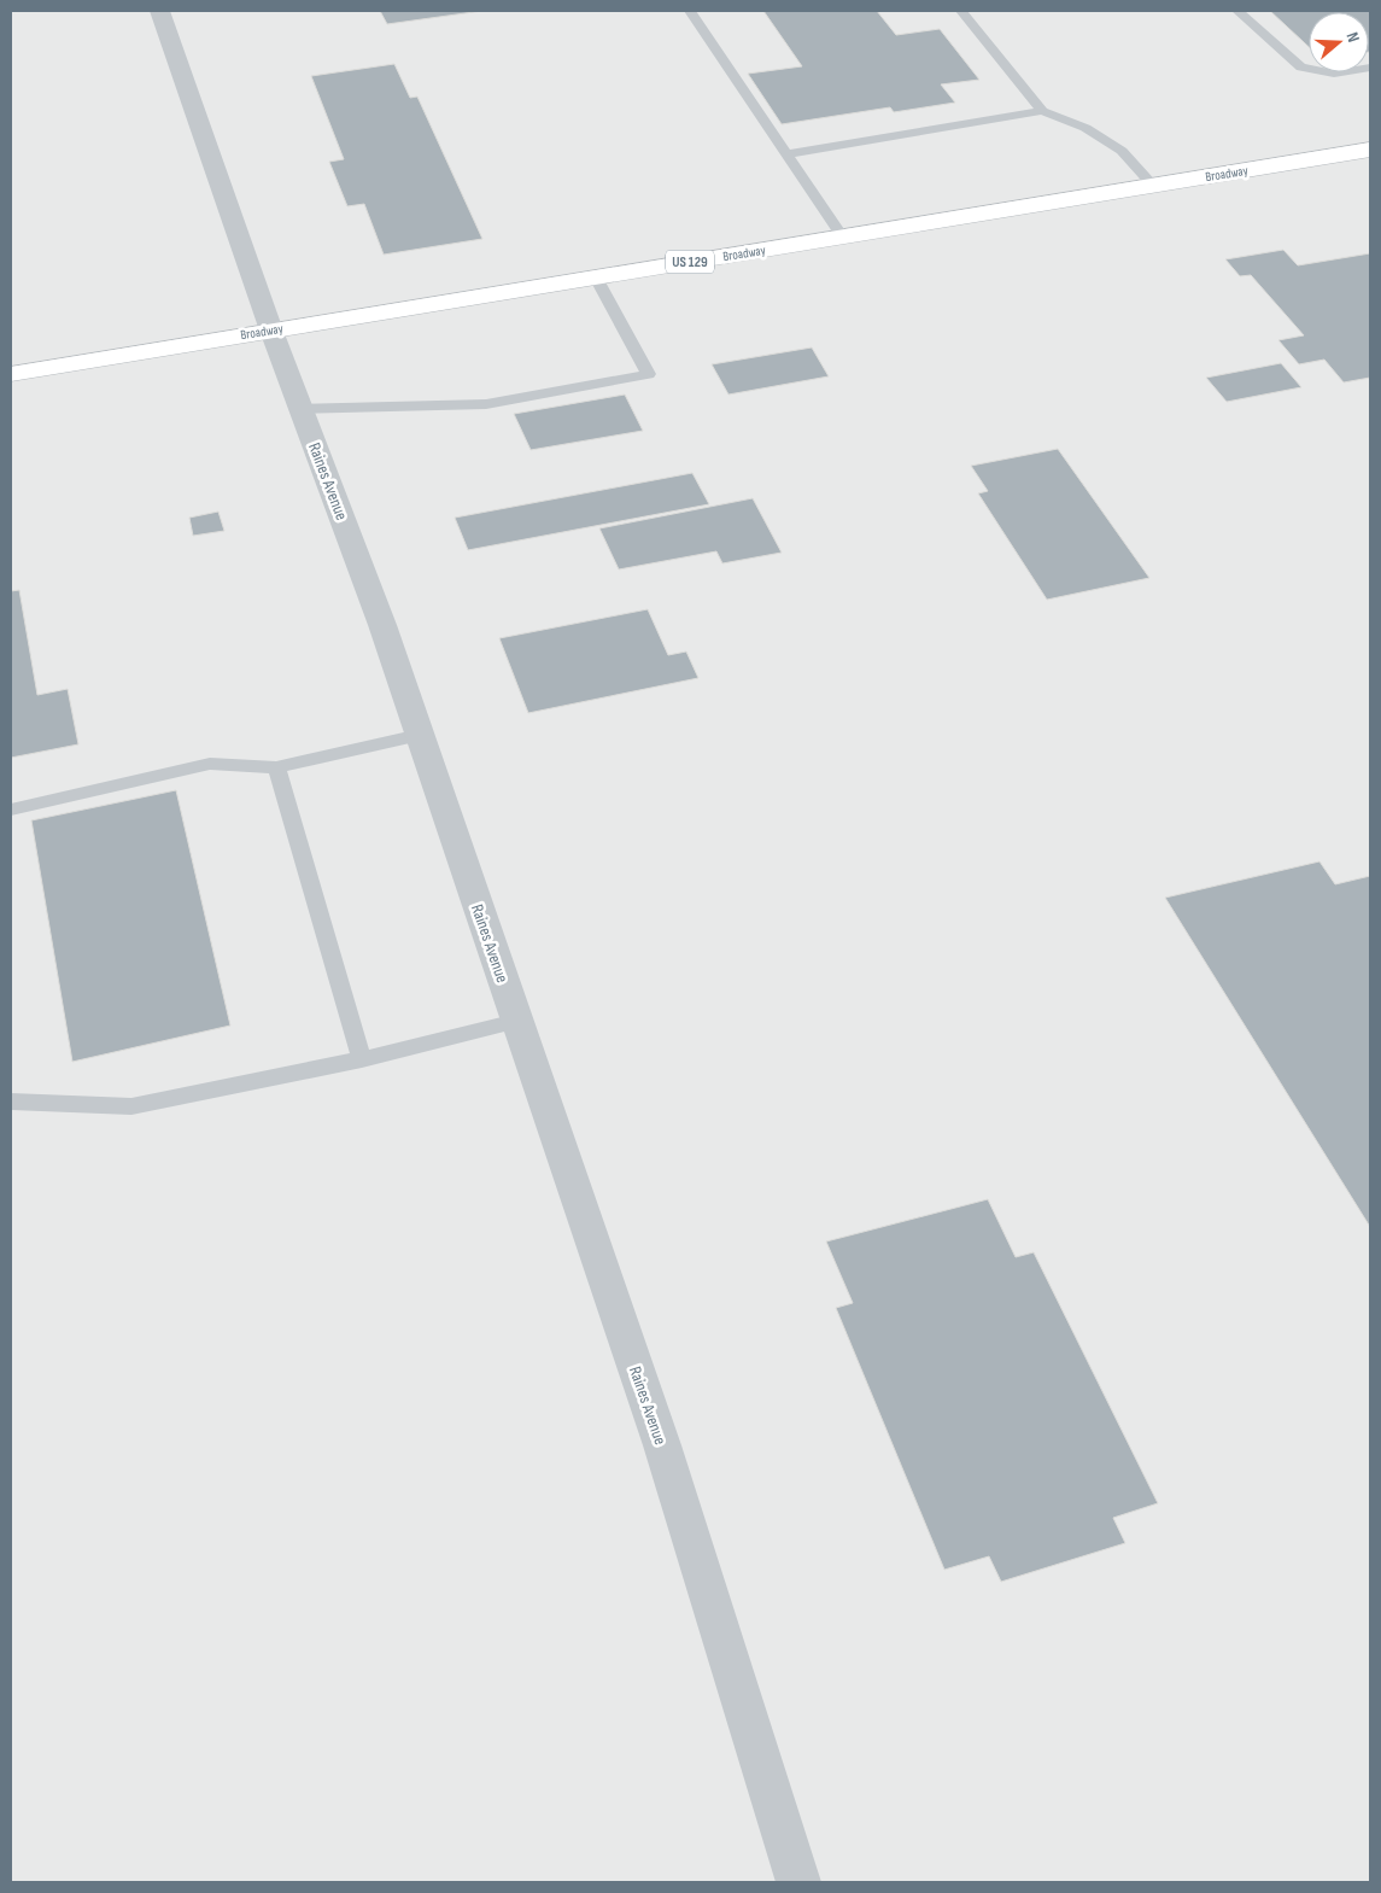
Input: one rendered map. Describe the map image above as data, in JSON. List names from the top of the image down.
{
  "streets": {
    "main road": ["Broadway", "US 129"],
    "street": ["Raines Avenue"]
  },
  "crossings": [
    ["Broadway", "Raines Avenue"]
  ],
  "north": "right"
}
